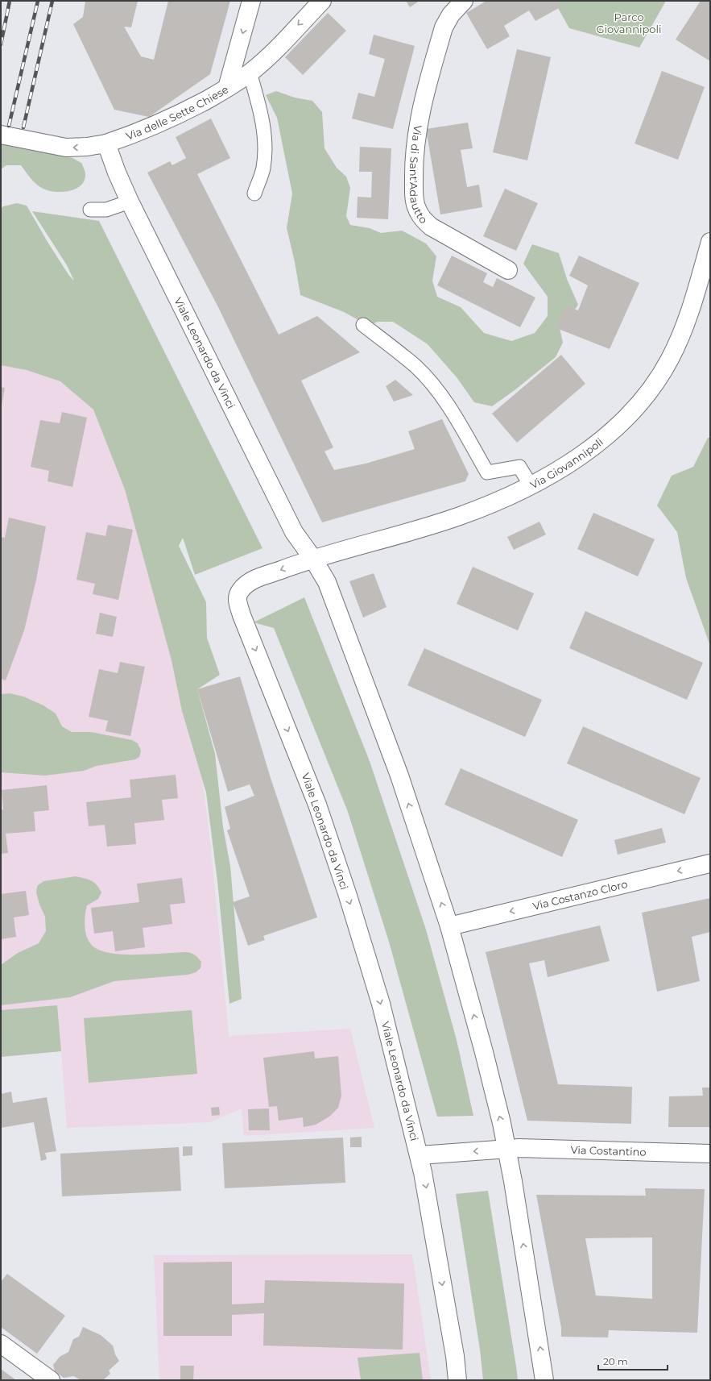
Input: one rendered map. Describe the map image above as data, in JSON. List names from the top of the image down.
{
  "streets": {
    "street": [
      "Via delle Sette Chiese",
      "Via di Sant'Adautto",
      "Viale Leonardo da Vinci",
      "Via Giovannipoli",
      "Via Costanzo Cloro",
      "Via Costantino"
    ]
  },
  "crossings": [
    ["Via delle Sette Chiese", "Viale Leonardo da Vinci"],
    ["Viale Leonardo da Vinci", "Via Giovannipoli"],
    ["Viale Leonardo da Vinci", "Via Costanzo Cloro"],
    ["Viale Leonardo da Vinci", "Via Costantino"]
  ],
  "one_way": ["Via delle Sette Chiese", "Via Costanzo Cloro"],
  "parks": ["Parco Giovannipoli"],
  "scale_bar": "20 m"
}
